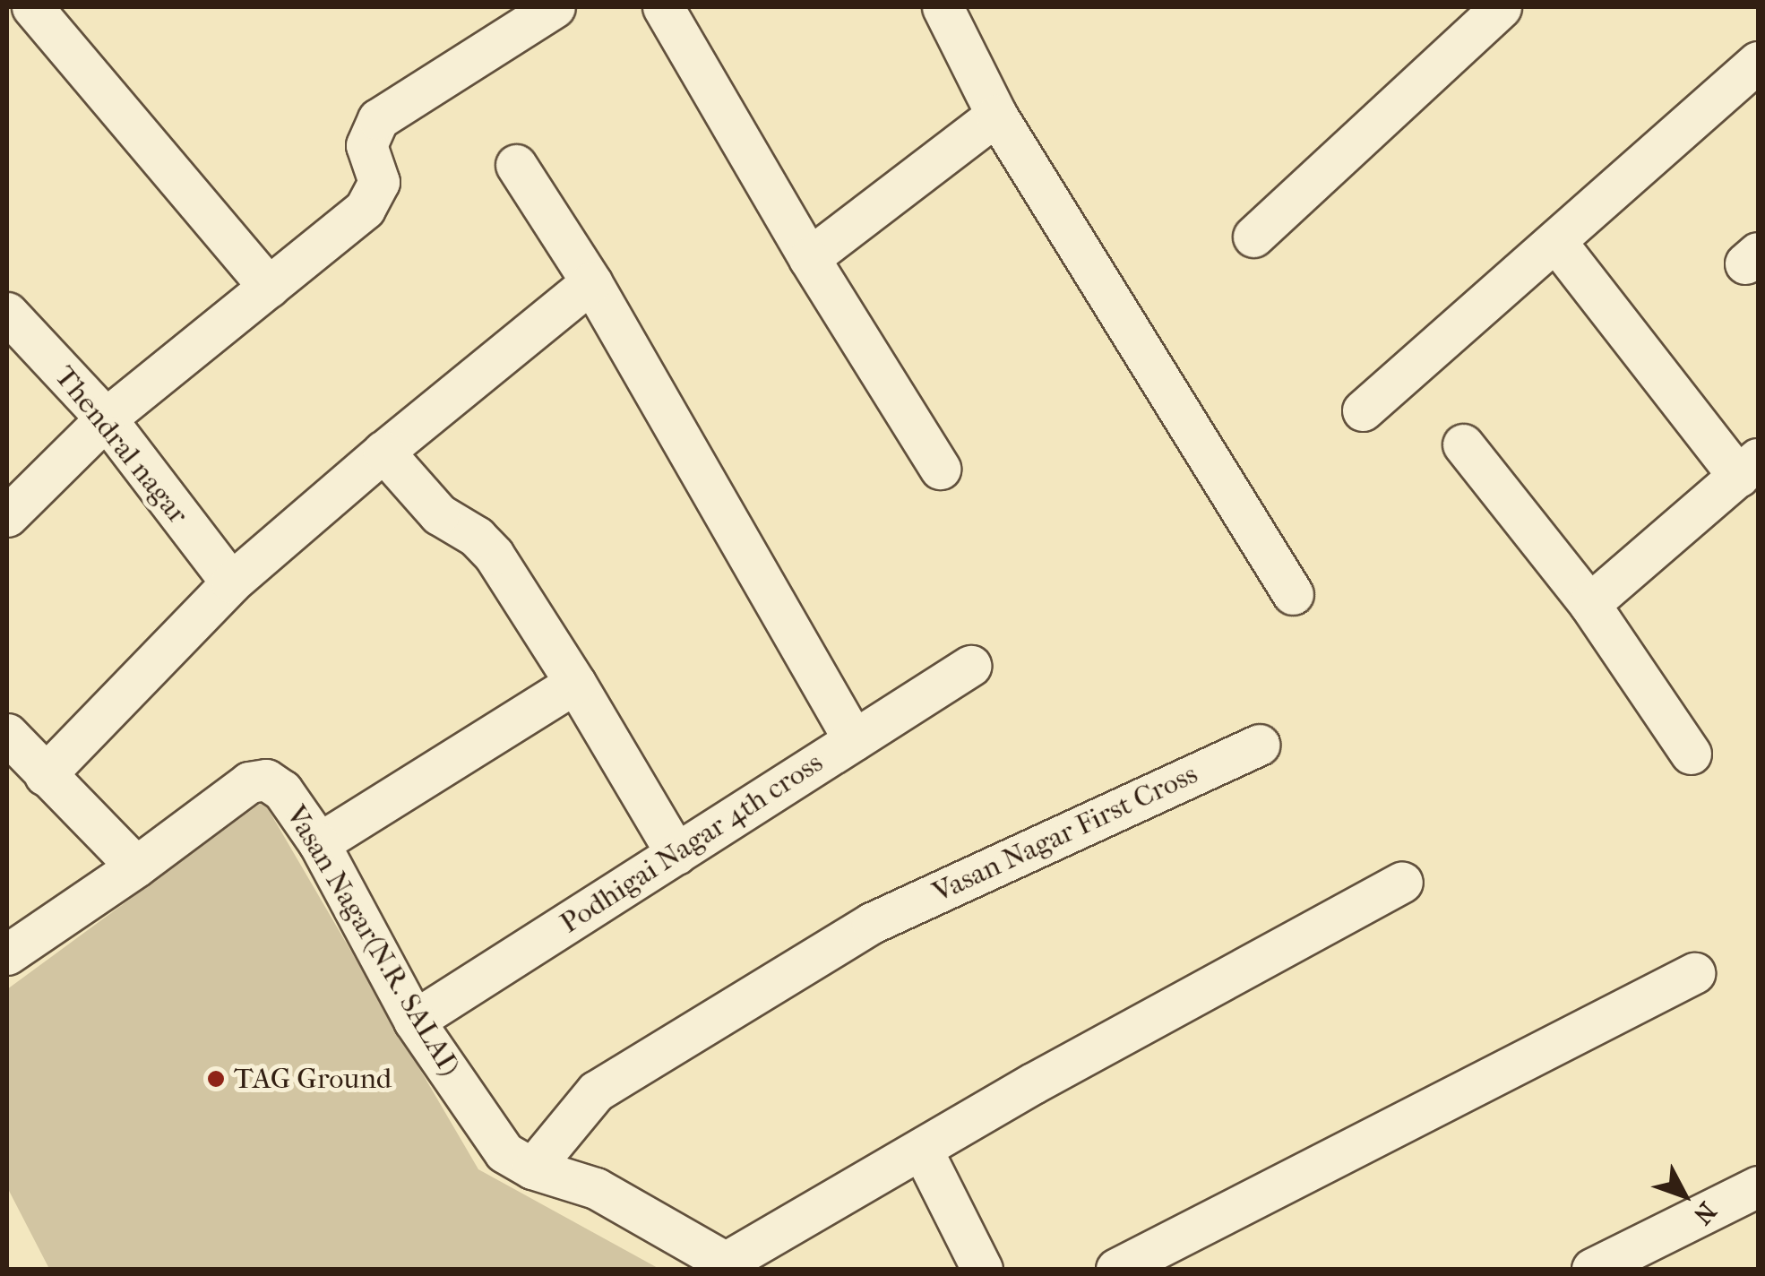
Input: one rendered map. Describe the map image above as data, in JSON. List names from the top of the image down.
{
  "streets": {
    "street": [
      "Thendral nagar",
      "Vasan Nagar First Cross",
      "Podhigai Nagar 4th cross",
      "Vasan Nagar(N.R. SALAI)"
    ]
  },
  "crossings": [
    ["Vasan Nagar First Cross", "Vasan Nagar(N.R. SALAI)"],
    ["Podhigai Nagar 4th cross", "Vasan Nagar(N.R. SALAI)"]
  ],
  "places": ["TAG Ground"],
  "north": "bottom right"
}
